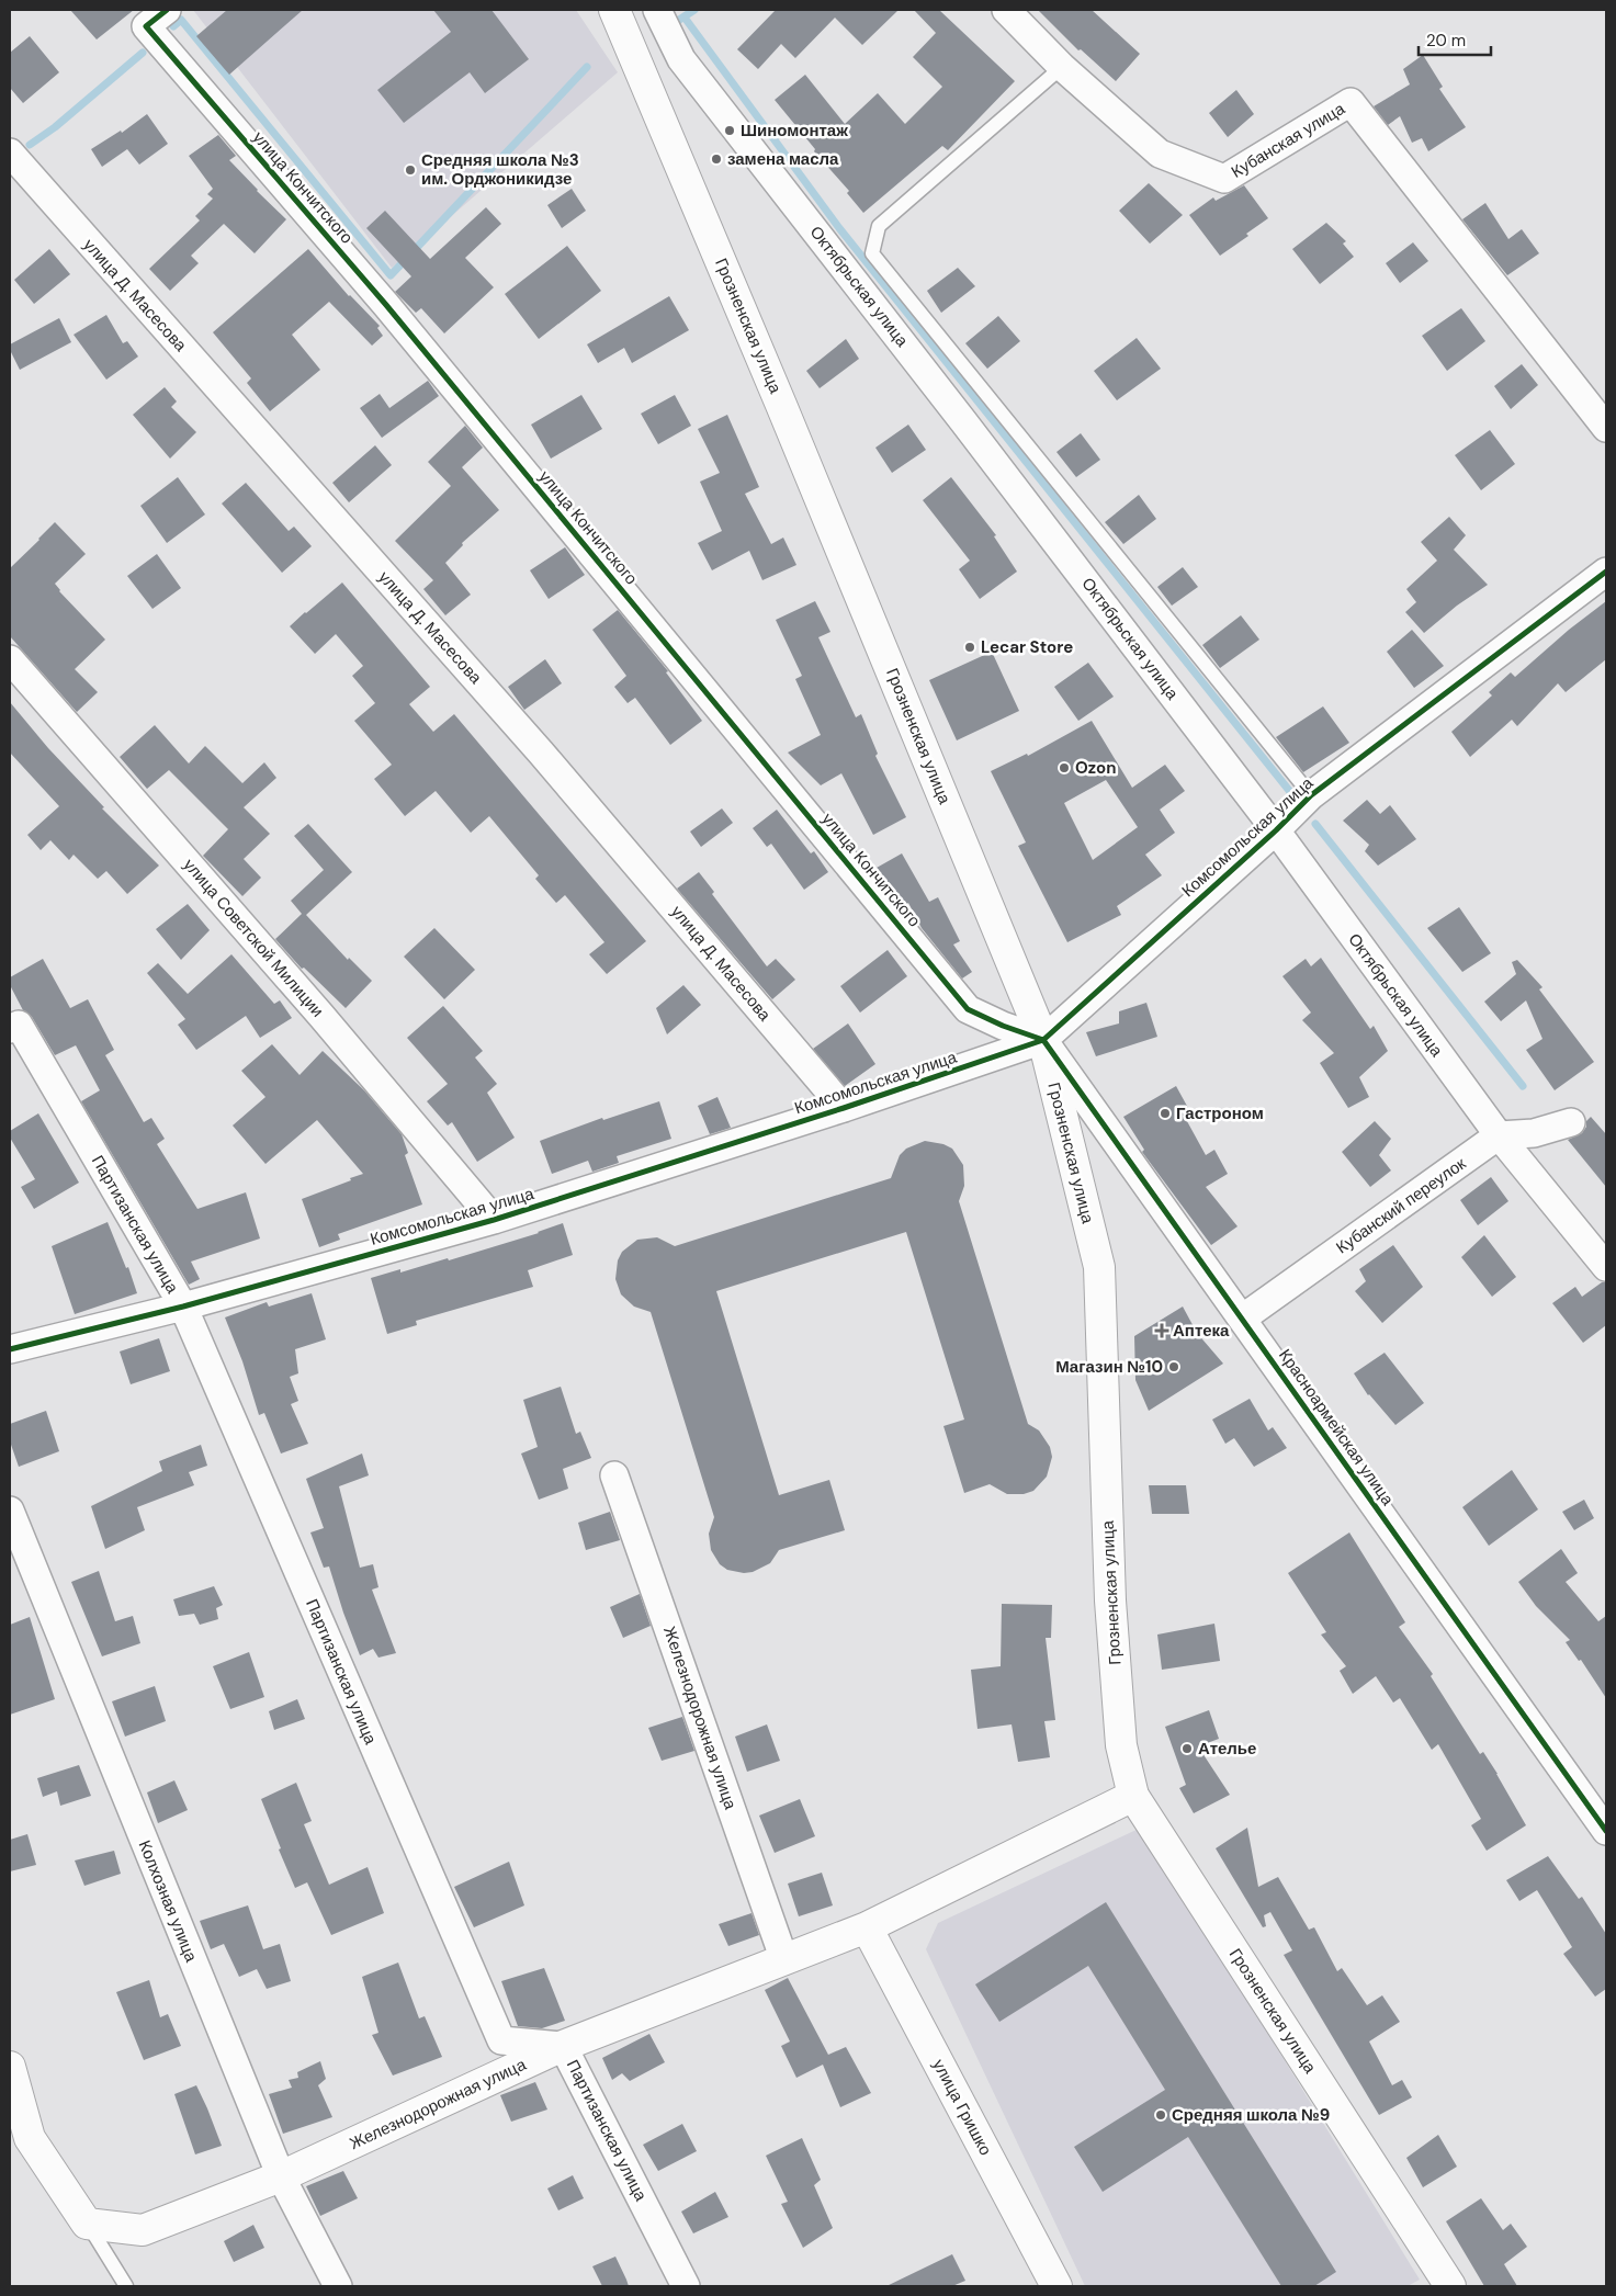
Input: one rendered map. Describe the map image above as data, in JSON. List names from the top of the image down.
{
  "streets": {
    "main road": ["Грозненская улица", "Железнодорожная улица", "улица Гришко"],
    "street": [
      "Кубанская улица",
      "улица Кончитского",
      "Октябрьская улица",
      "улица Д. Масесова",
      "Комсомольская улица",
      "улица Советской Милиции",
      "Кубанский переулок",
      "Партизанская улица",
      "Красноармейская улица",
      "Колхозная улица"
    ]
  },
  "crossings": [
    ["улица Кончитского", "Грозненская улица"],
    ["улица Кончитского", "Комсомольская улица"],
    ["улица Кончитского", "Красноармейская улица"],
    ["Октябрьская улица", "Комсомольская улица"],
    ["Октябрьская улица", "Кубанский переулок"],
    ["улица Д. Масесова", "Комсомольская улица"],
    ["Грозненская улица", "Комсомольская улица"],
    ["Грозненская улица", "Красноармейская улица"],
    ["Грозненская улица", "Железнодорожная улица"],
    ["Комсомольская улица", "улица Советской Милиции"],
    ["Комсомольская улица", "Партизанская улица"],
    ["Комсомольская улица", "Красноармейская улица"],
    ["Кубанский переулок", "Красноармейская улица"],
    ["Партизанская улица", "Железнодорожная улица"],
    ["Железнодорожная улица", "Колхозная улица"],
    ["Железнодорожная улица", "улица Гришко"]
  ],
  "places": {
    "other": [
      "Шиномонтаж",
      "замена масла",
      "Средняя школа №3 им. Орджоникидзе",
      "Lecar Store",
      "Ozon",
      "Гастроном",
      "Магазин №10",
      "Ателье",
      "Средняя школа №9"
    ],
    "health": ["Аптека"]
  },
  "scale_bar": "20 m"
}
